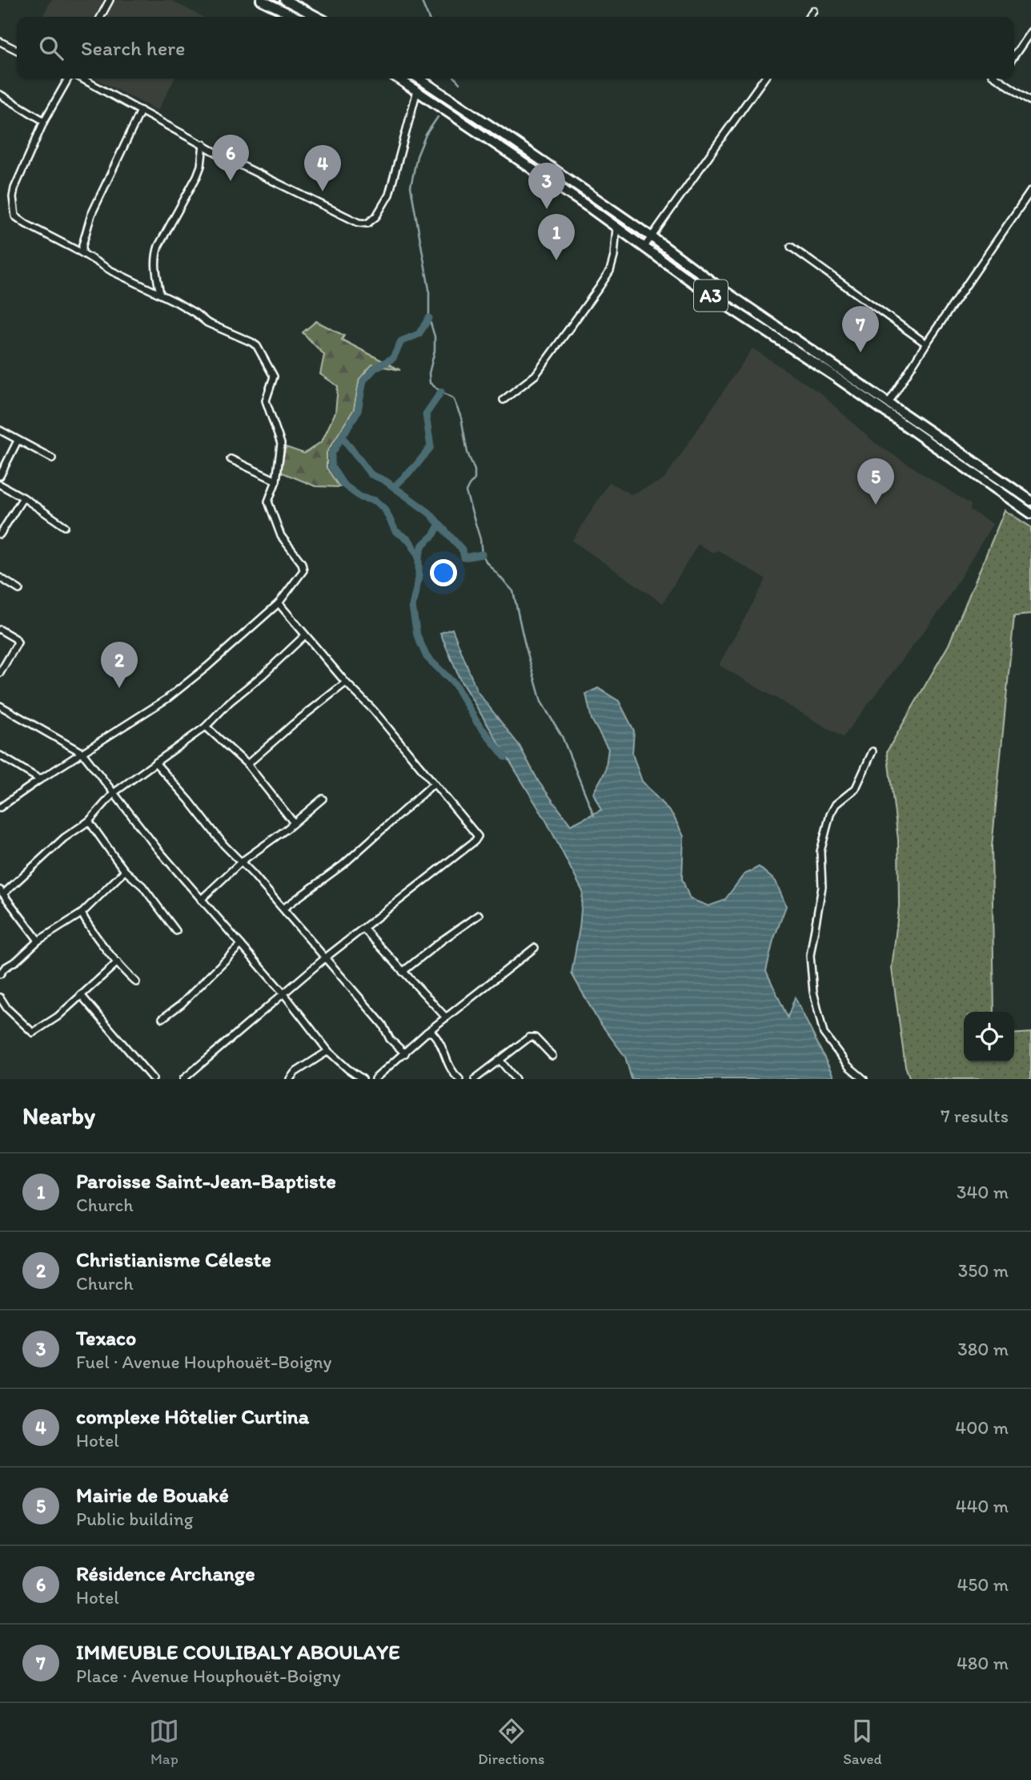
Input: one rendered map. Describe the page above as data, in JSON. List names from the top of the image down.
{
  "streets": {
    "highway": ["A3"]
  },
  "page": {
    "search": "Search here",
    "pins": [
      "6",
      "4",
      "3",
      "1",
      "7",
      "5",
      "2"
    ],
    "heading": ["Nearby", "7 results"],
    "list": [
      {
        "mark": "1",
        "name": "Paroisse Saint-Jean-Baptiste",
        "note": "Church",
        "value": "340 m"
      },
      {
        "mark": "2",
        "name": "Christianisme Céleste",
        "note": "Church",
        "value": "350 m"
      },
      {
        "mark": "3",
        "name": "Texaco",
        "note": "Fuel · Avenue Houphouët-Boigny",
        "value": "380 m"
      },
      {
        "mark": "4",
        "name": "complexe Hôtelier Curtina",
        "note": "Hotel",
        "value": "400 m"
      },
      {
        "mark": "5",
        "name": "Mairie de Bouaké",
        "note": "Public building",
        "value": "440 m"
      },
      {
        "mark": "6",
        "name": "Résidence Archange",
        "note": "Hotel",
        "value": "450 m"
      },
      {
        "mark": "7",
        "name": "IMMEUBLE COULIBALY ABOULAYE",
        "note": "Place · Avenue Houphouët-Boigny",
        "value": "480 m"
      }
    ],
    "nav": ["Map", "Directions", "Saved"]
  }
}
